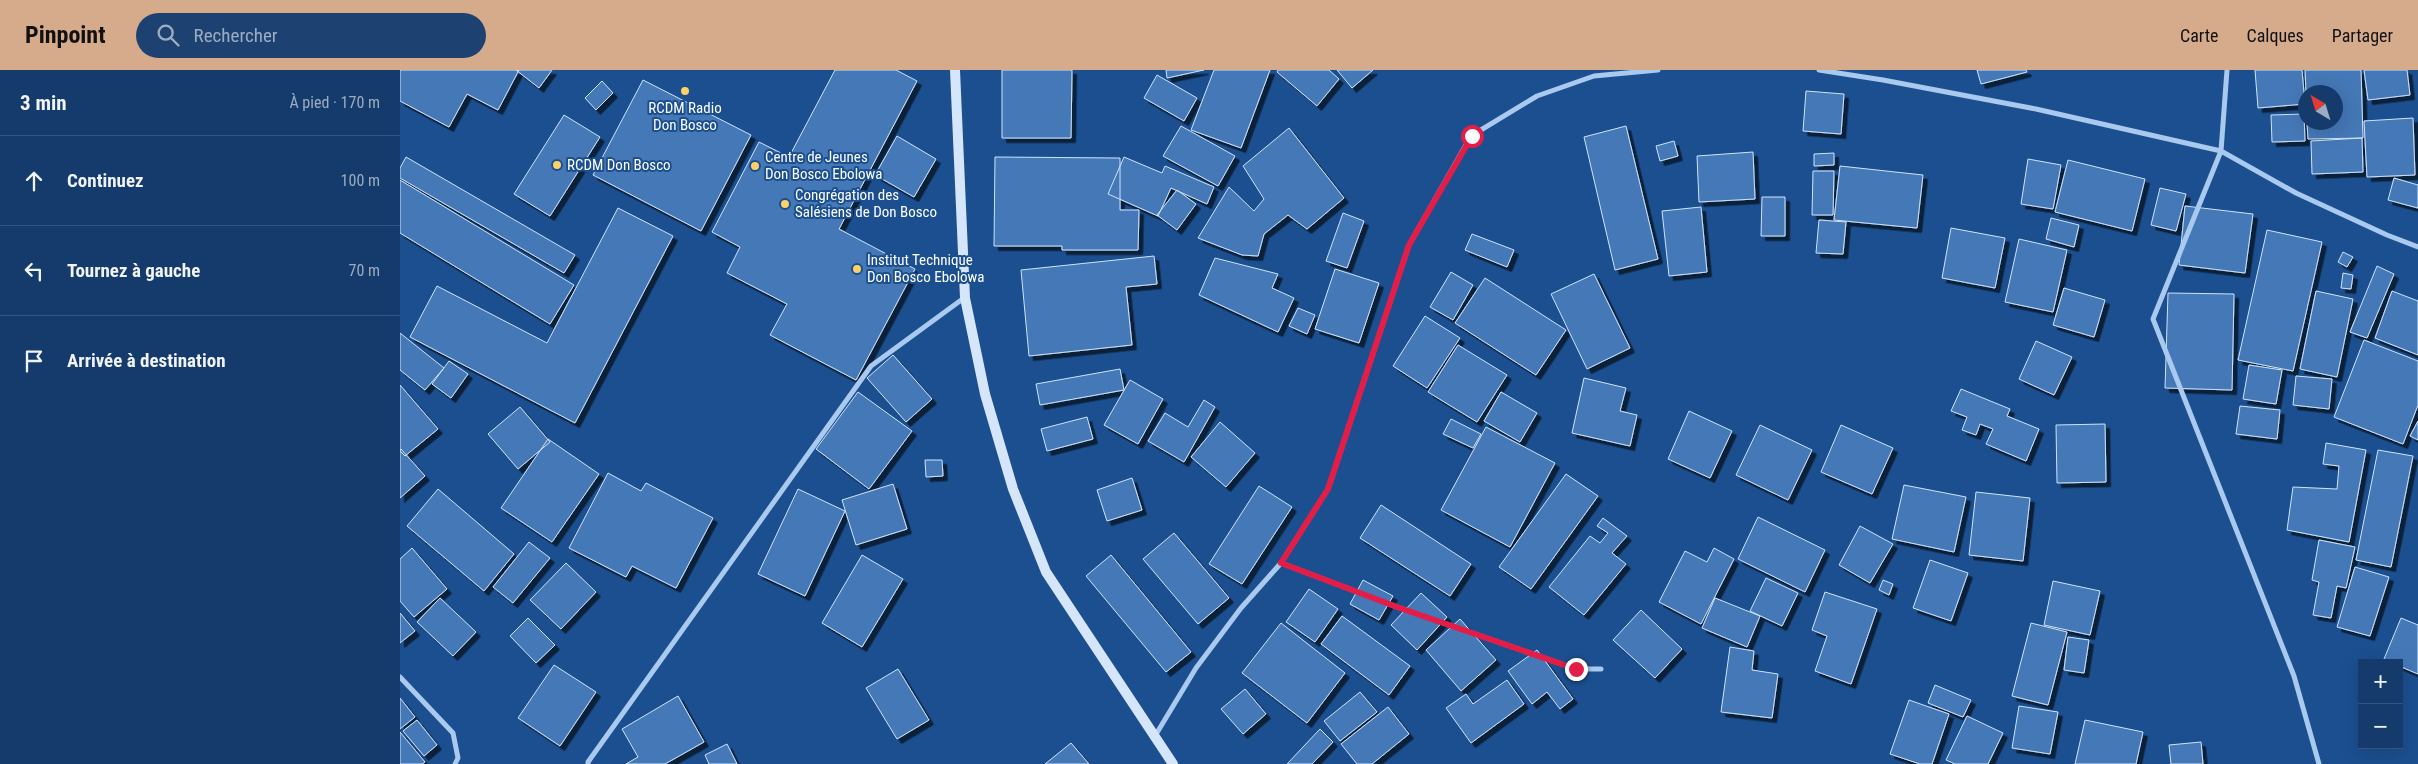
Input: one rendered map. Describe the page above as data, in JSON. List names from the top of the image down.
{
  "places": [
    "RCDM Radio Don Bosco",
    "RCDM Don Bosco",
    "Centre de Jeunes Don Bosco Ebolowa",
    "Congrégation des Salésiens de Don Bosco",
    "Institut Technique Don Bosco Ebolowa"
  ],
  "north": "top left",
  "page": {
    "header": "Pinpoint",
    "search": "Rechercher",
    "nav": ["Carte", "Calques", "Partager"],
    "heading": ["3 min", "À pied · 170 m"],
    "list": [
      ["Continuez", "100 m"],
      ["Tournez à gauche", "70 m"],
      "Arrivée à destination"
    ],
    "map_buttons": ["+", "−"]
  }
}
